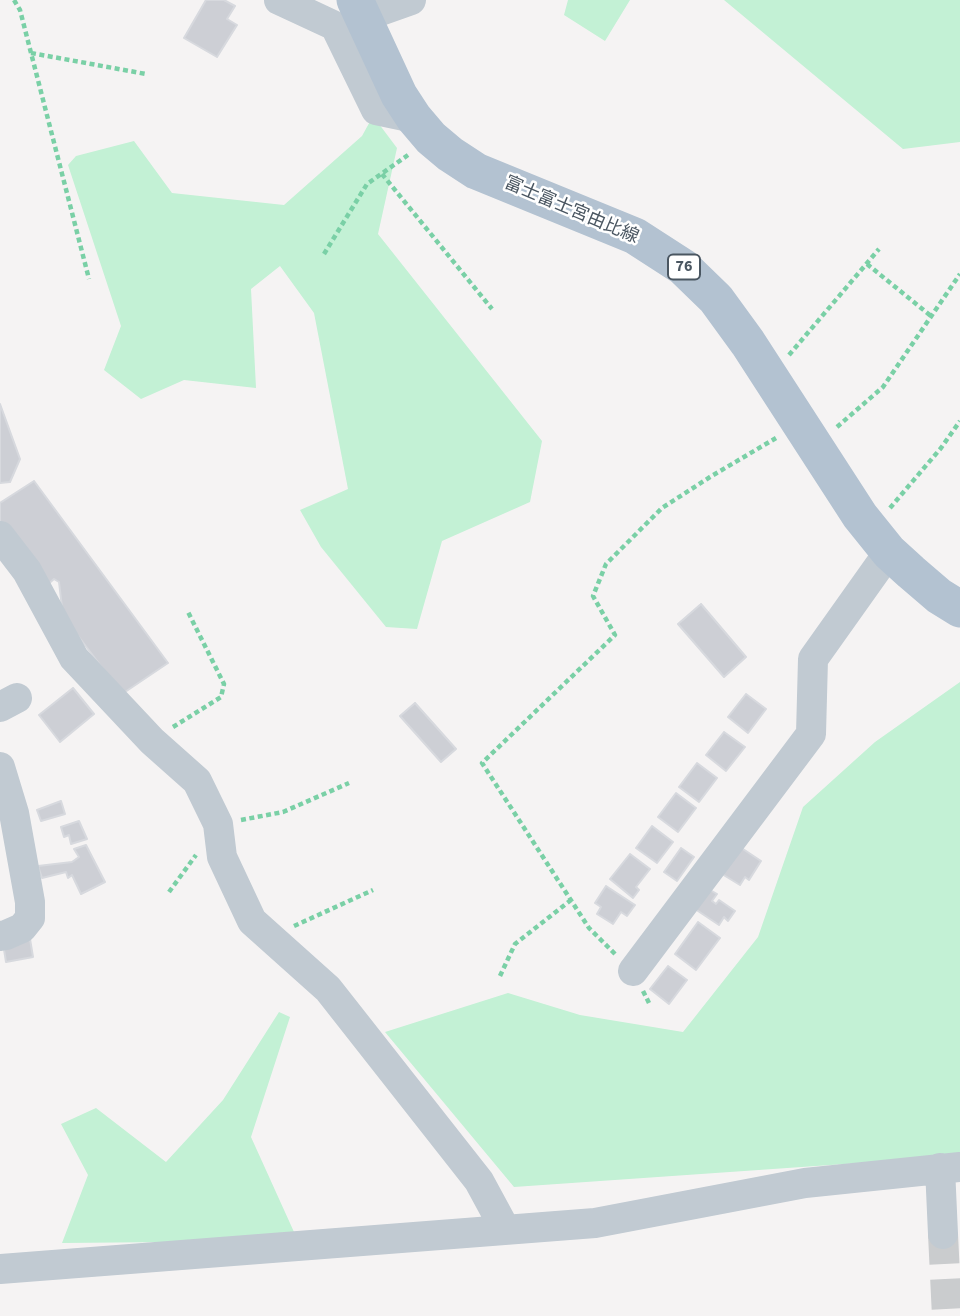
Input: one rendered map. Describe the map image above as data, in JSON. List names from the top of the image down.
{
  "streets": {
    "main road": ["富士富士宮由比線", "76"]
  }
}
